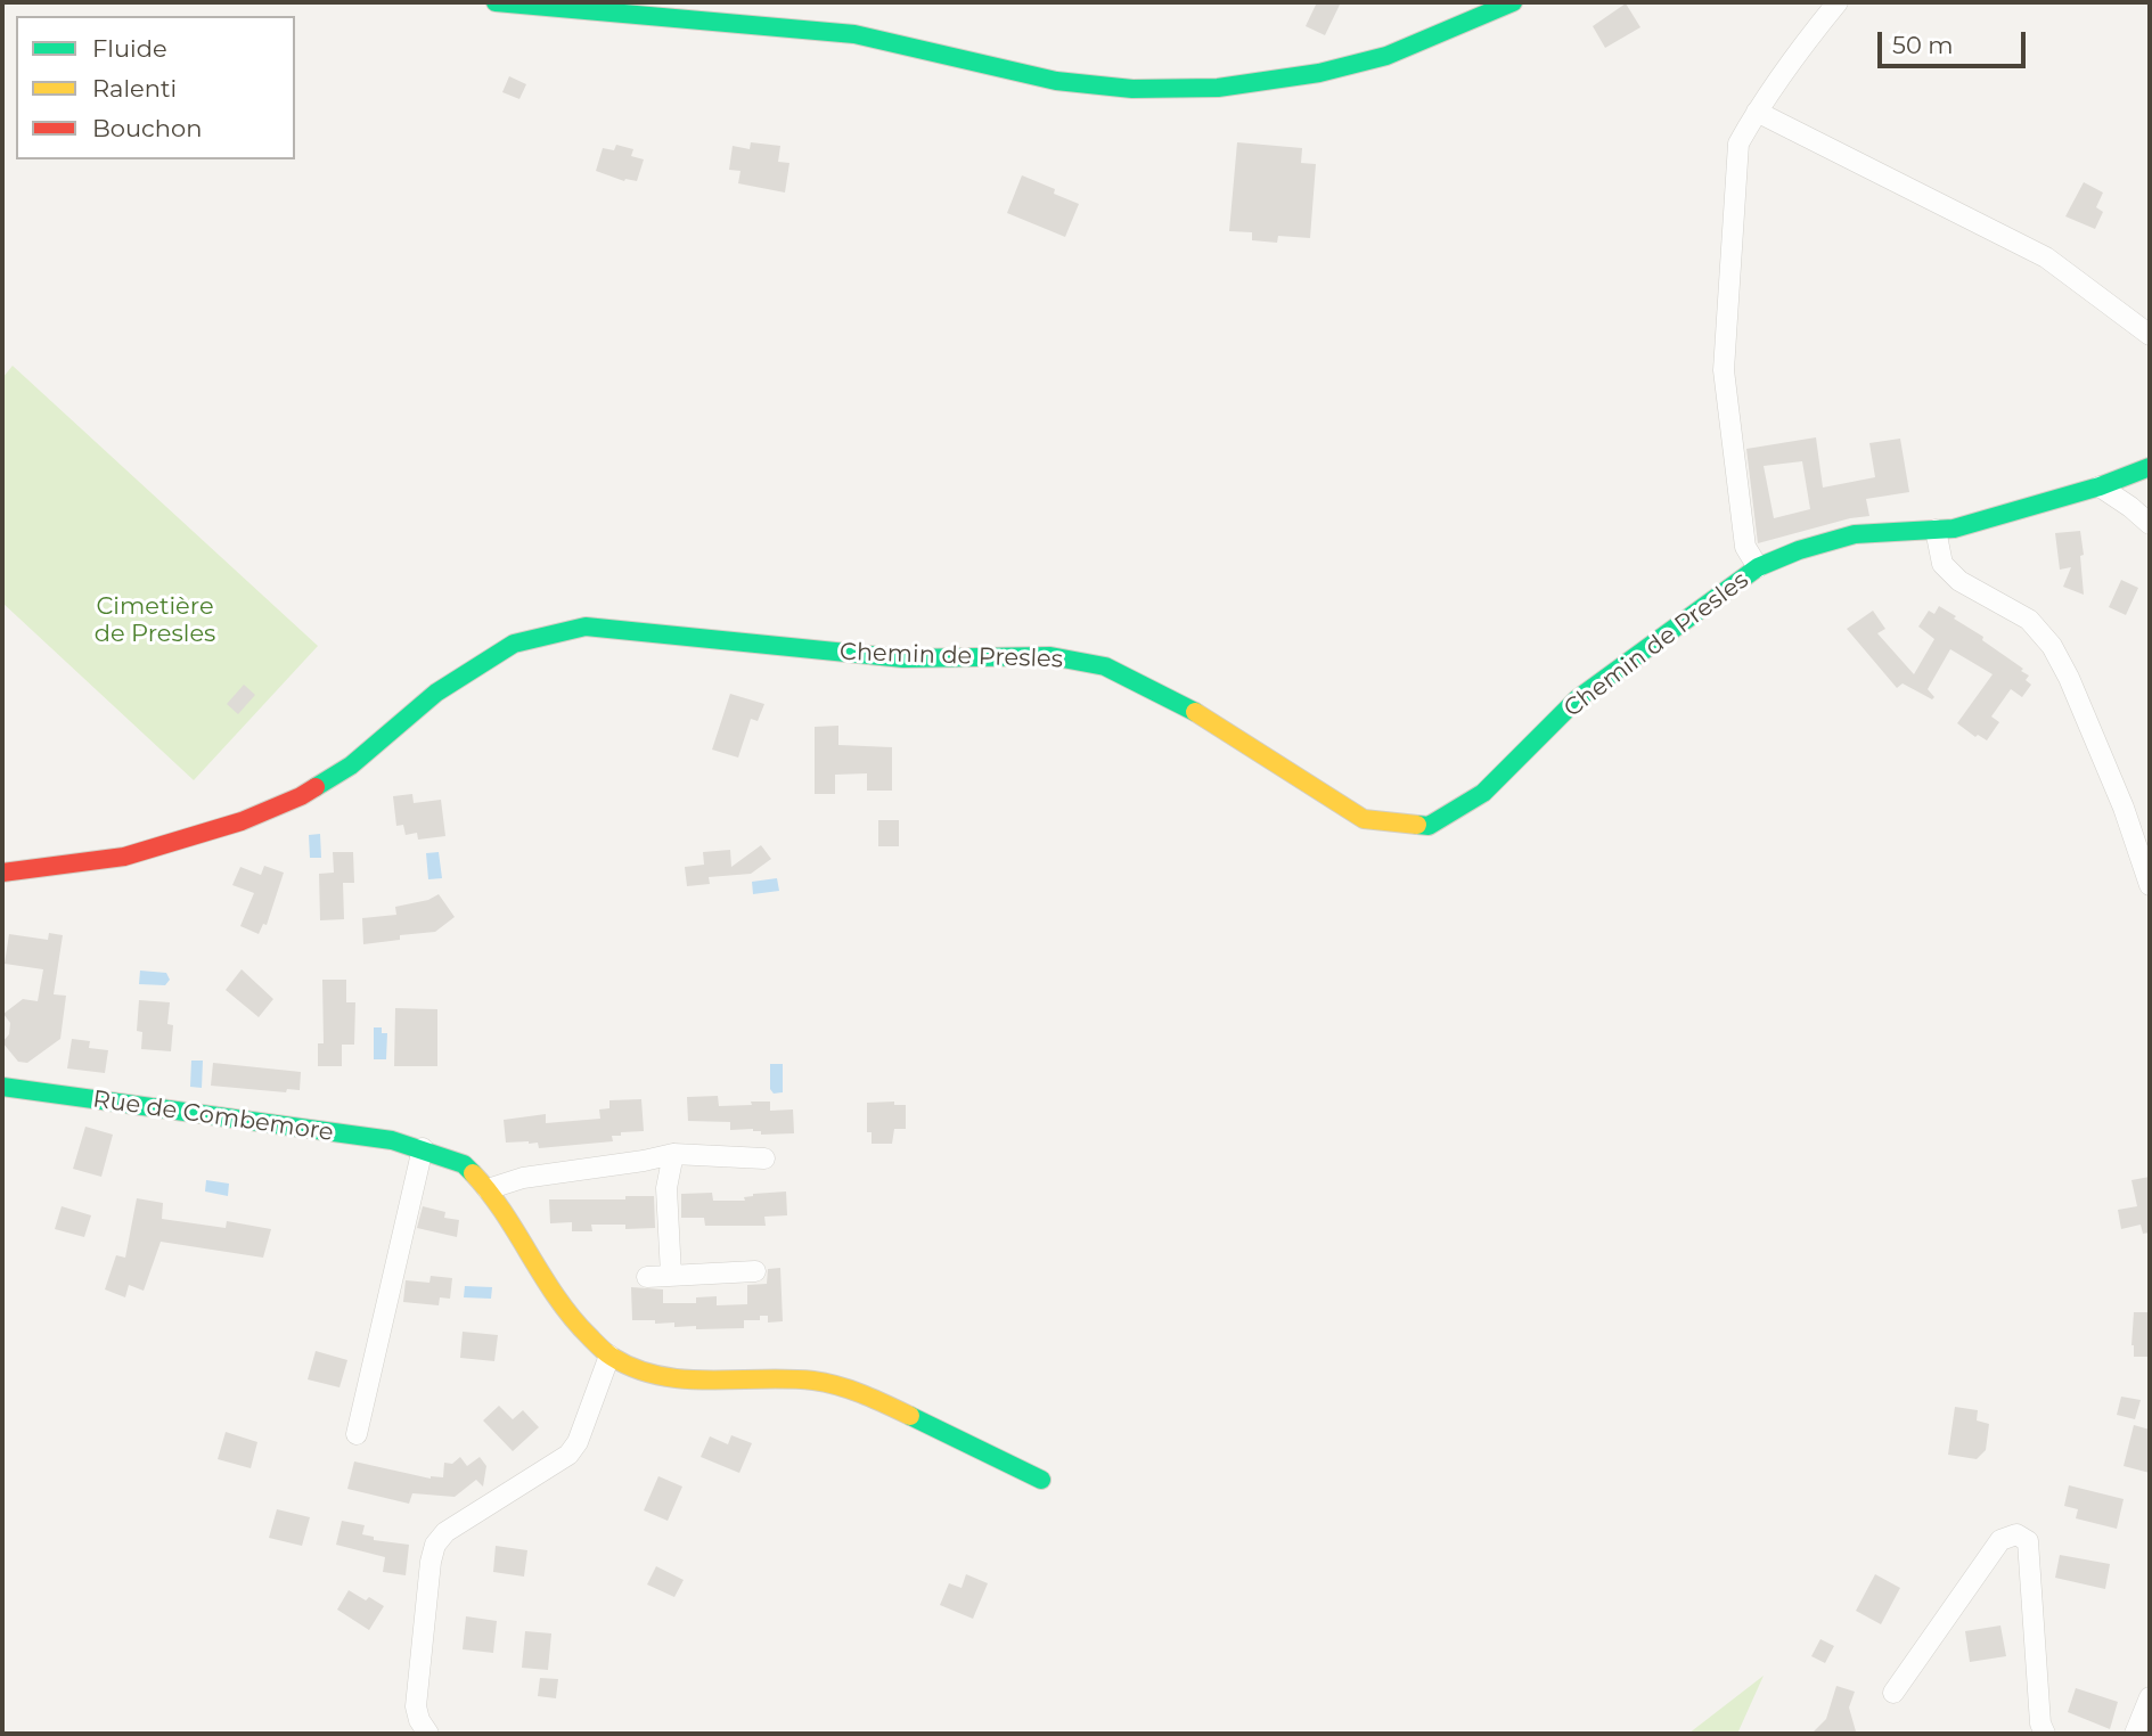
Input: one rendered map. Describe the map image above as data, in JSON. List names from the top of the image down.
{
  "streets": {
    "street": ["Chemin de Presles", "Rue de Combemore"]
  },
  "parks": ["Cimetière de Presles"],
  "legend": ["Fluide", "Ralenti", "Bouchon"],
  "scale_bar": "50 m"
}
